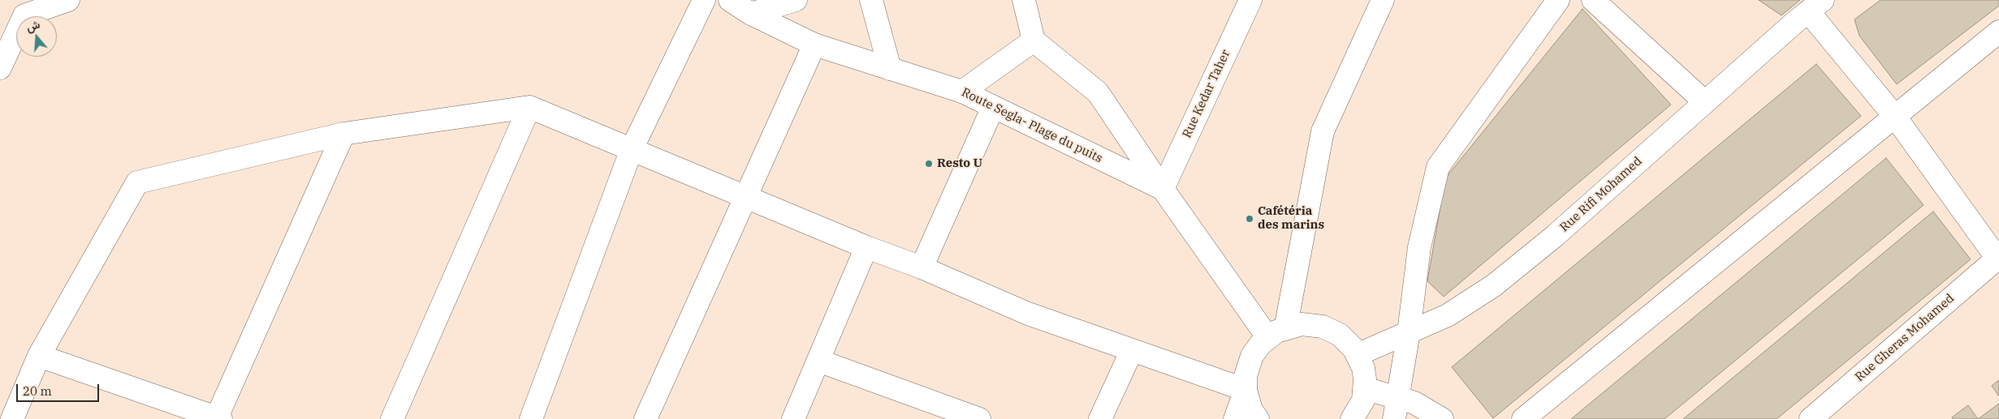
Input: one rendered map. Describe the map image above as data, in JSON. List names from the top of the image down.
{
  "streets": {
    "street": [
      "Rue Kedar Taher",
      "Route Segla- Plage du puits",
      "Rue Rifi Mohamed",
      "Rue Gheras Mohamed"
    ]
  },
  "crossings": [
    ["Rue Kedar Taher", "Route Segla- Plage du puits"]
  ],
  "places": ["Resto U", "Cafétéria des marins"],
  "scale_bar": "20 m",
  "north": "top"
}
